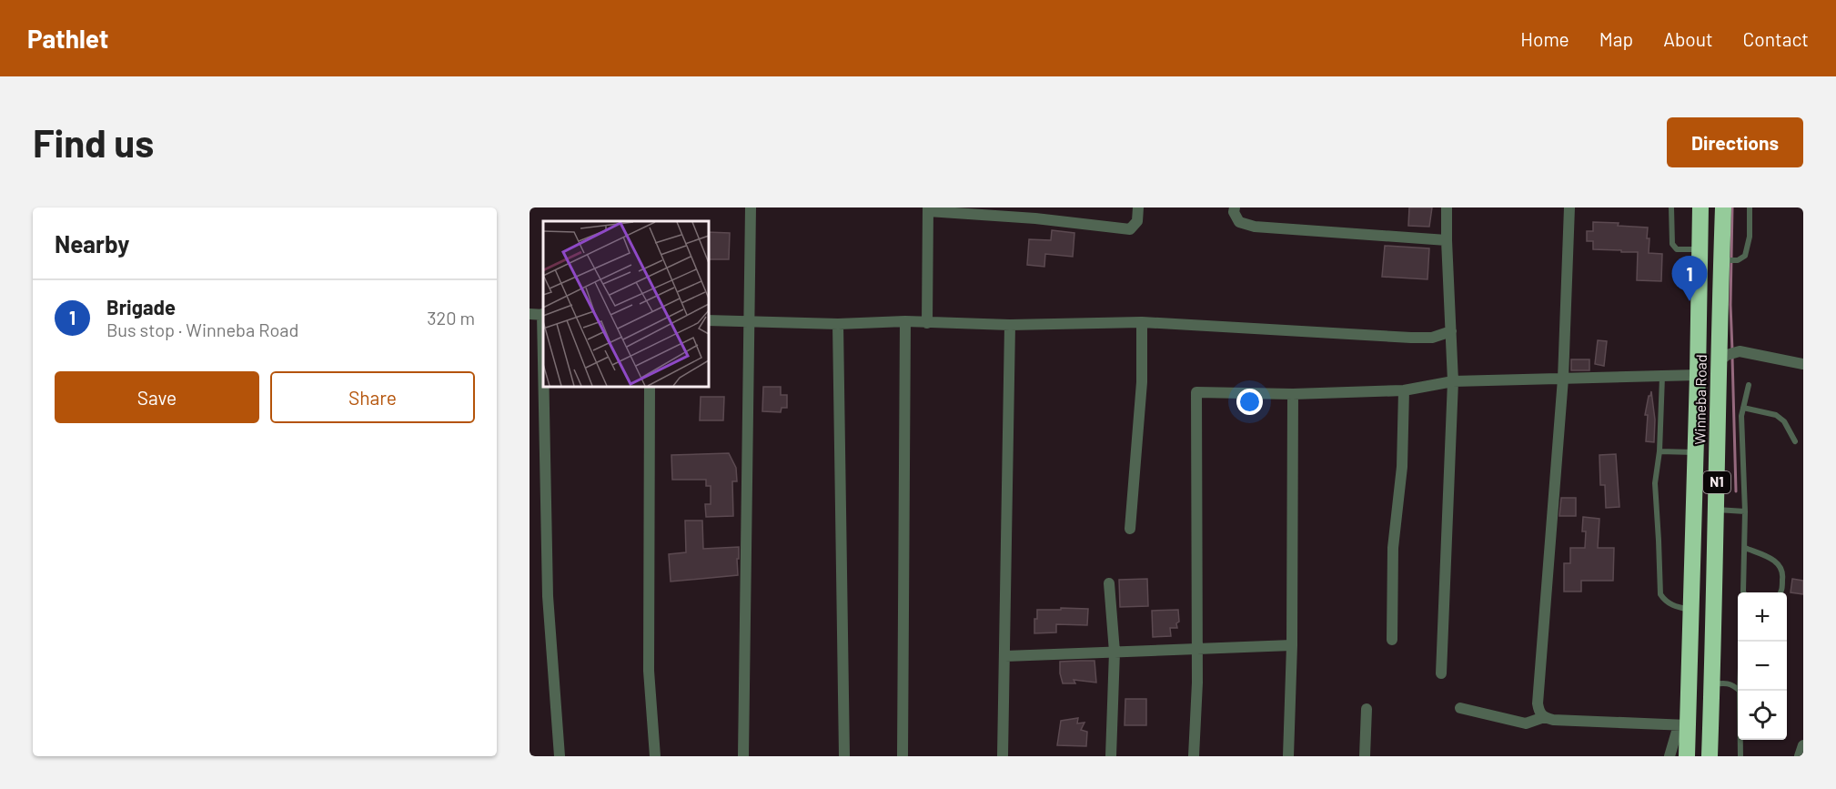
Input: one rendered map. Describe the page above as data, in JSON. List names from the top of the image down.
{
  "streets": {
    "highway": ["Winneba Road", "N1"]
  },
  "page": {
    "header": "Pathlet",
    "nav": [
      "Home",
      "Map",
      "About",
      "Contact"
    ],
    "buttons": [
      "Directions",
      ["Save", "Share"]
    ],
    "title": "Find us",
    "heading": "Nearby",
    "pins": "1",
    "list": [
      {
        "mark": "1",
        "name": "Brigade",
        "note": "Bus stop · Winneba Road",
        "value": "320 m"
      }
    ],
    "map_buttons": ["+", "−"]
  }
}
